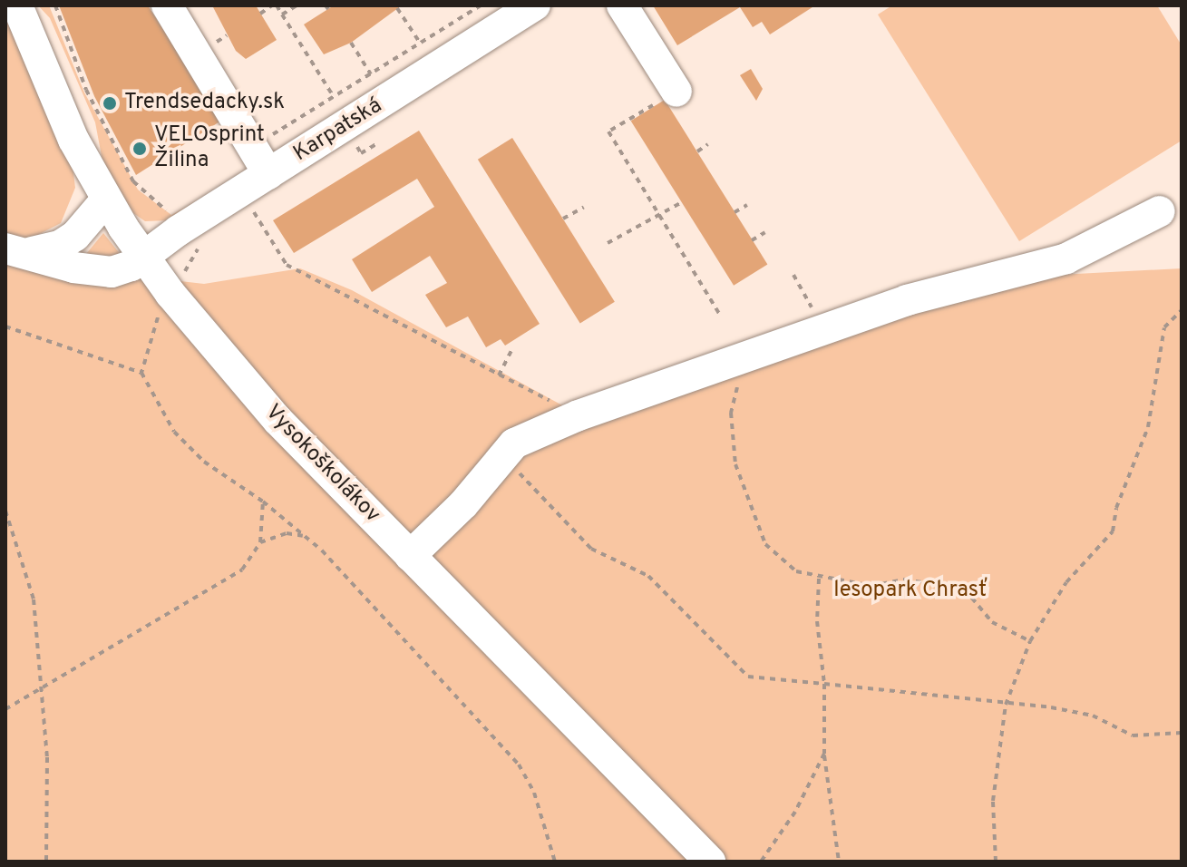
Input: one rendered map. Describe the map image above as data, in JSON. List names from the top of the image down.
{
  "streets": {
    "street": ["Karpatská", "Vysokoškolákov"]
  },
  "crossings": [
    ["Karpatská", "Vysokoškolákov"]
  ],
  "parks": ["lesopark Chrasť"],
  "places": ["Trendsedacky.sk", "VELOsprint Žilina"]
}
